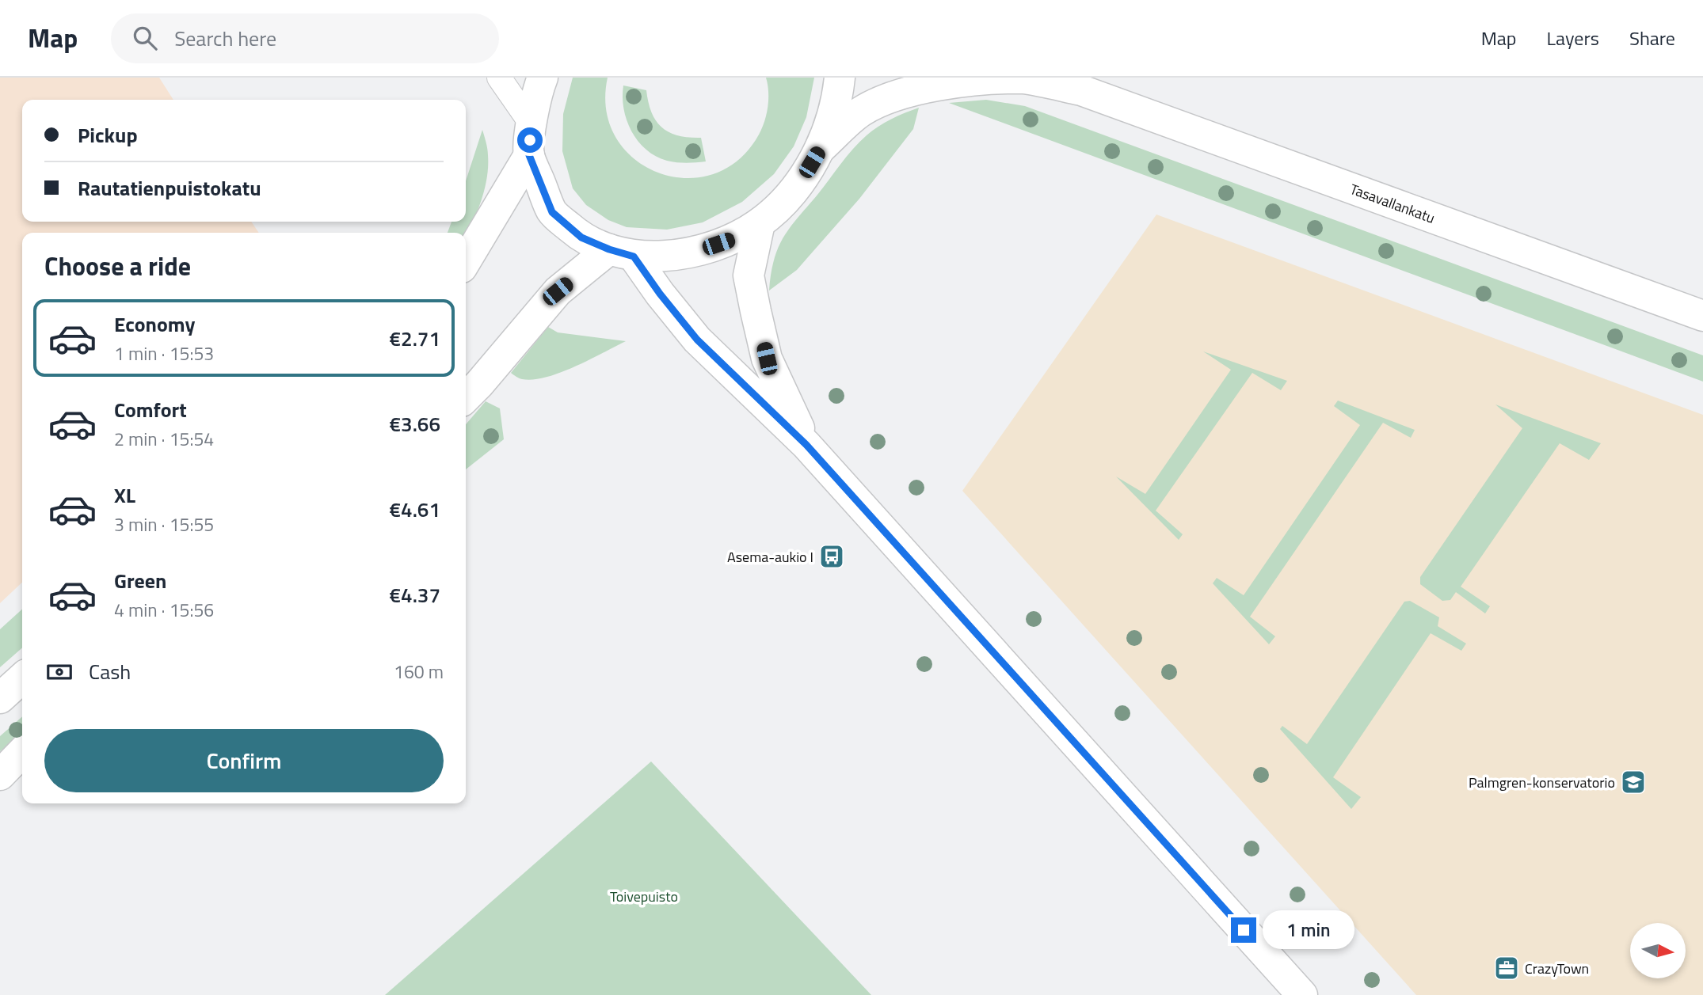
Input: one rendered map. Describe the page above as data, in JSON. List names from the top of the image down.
{
  "streets": {
    "street": ["Tasavallankatu"]
  },
  "parks": ["Toivepuisto"],
  "places": {
    "bus stop": ["Asema-aukio I"],
    "school or university": ["Palmgren-konservatorio"],
    "office": ["CrazyTown"]
  },
  "north": "right",
  "page": {
    "header": "Map",
    "search": "Search here",
    "nav": ["Map", "Layers", "Share"],
    "banner": ["Pickup", "Rautatienpuistokatu"],
    "heading": "Choose a ride",
    "list": [
      {
        "name": "Economy",
        "note": "1 min · 15:53",
        "value": "€2.71"
      },
      {
        "name": "Comfort",
        "note": "2 min · 15:54",
        "value": "€3.66"
      },
      {
        "name": "XL",
        "note": "3 min · 15:55",
        "value": "€4.61"
      },
      {
        "name": "Green",
        "note": "4 min · 15:56",
        "value": "€4.37"
      }
    ],
    "pay": ["Cash", "160 m"],
    "buttons": "Confirm",
    "bubble": "1 min"
  }
}
